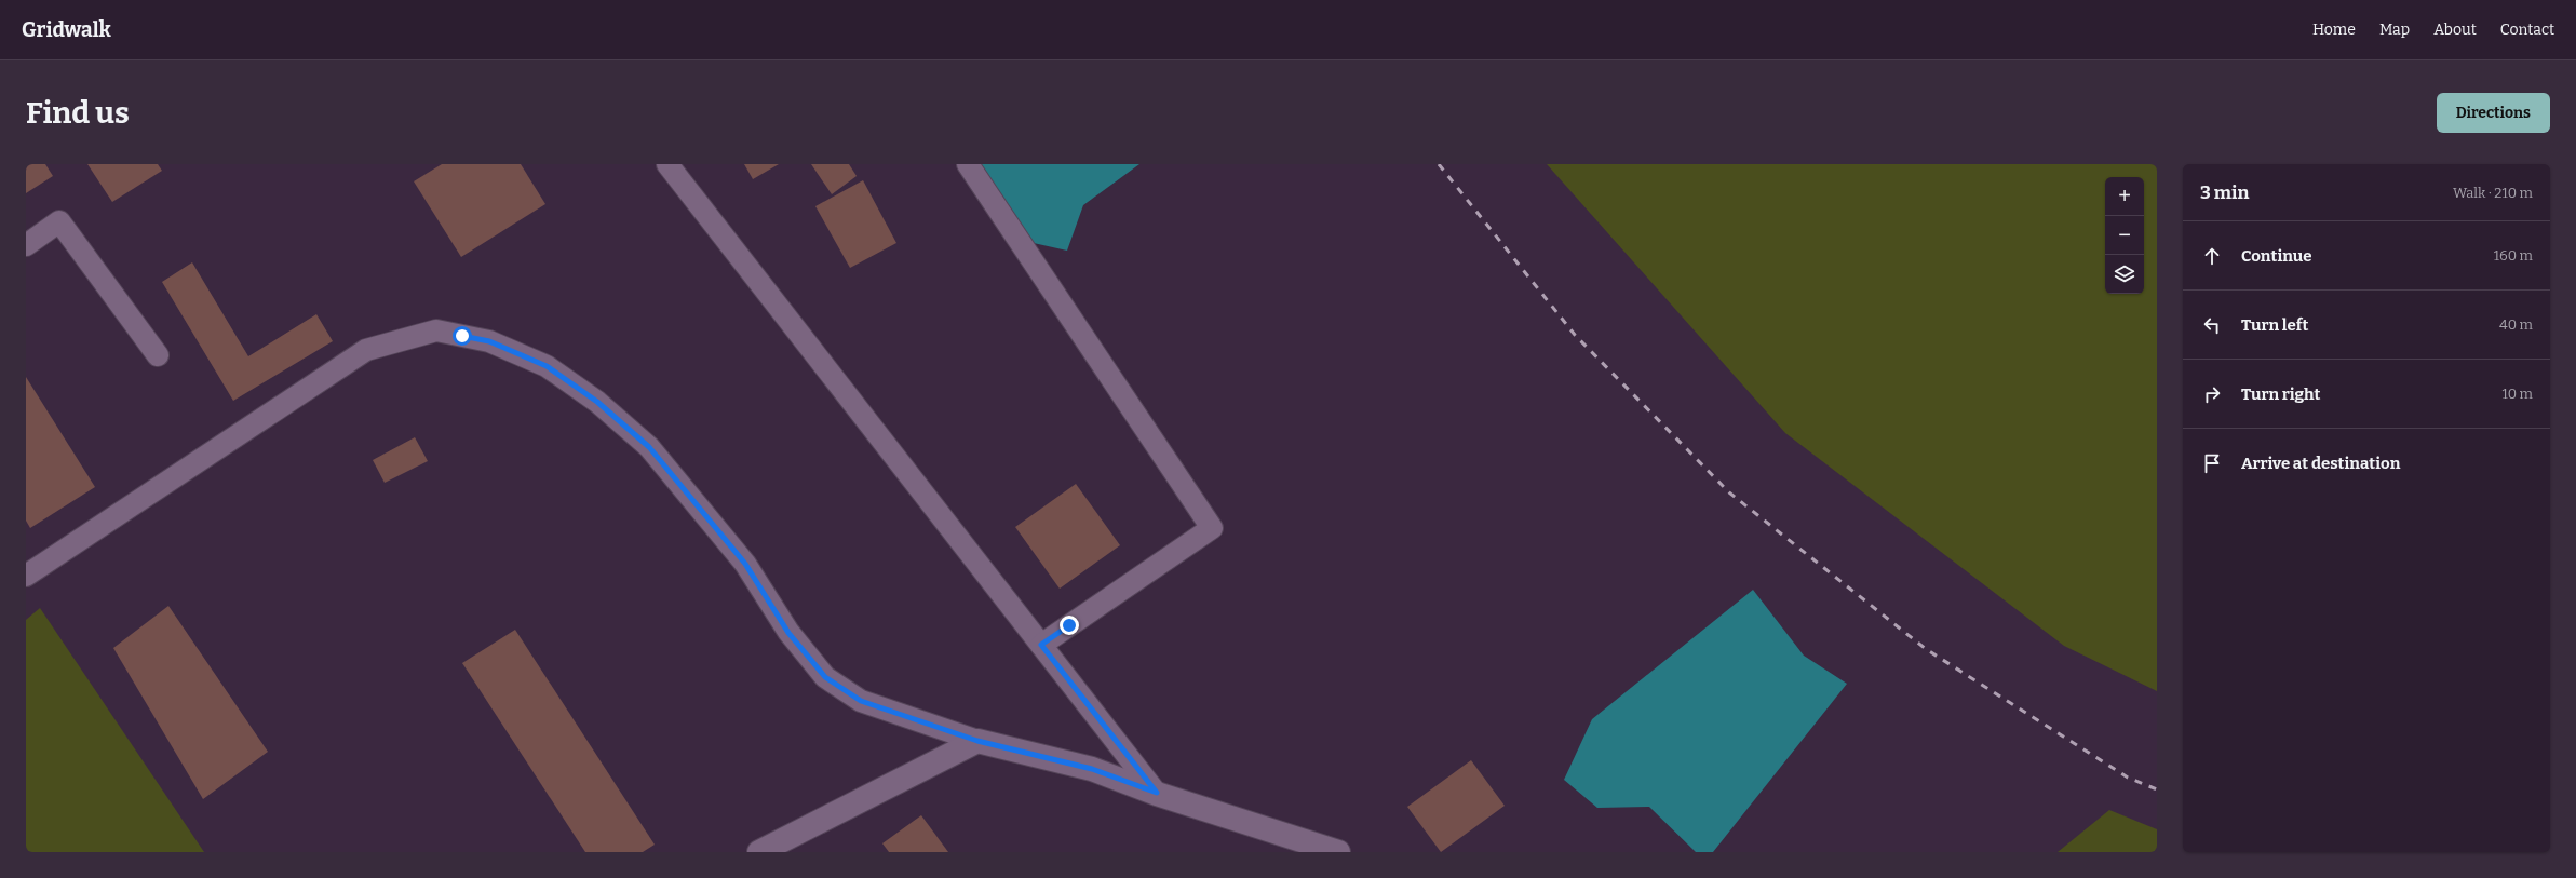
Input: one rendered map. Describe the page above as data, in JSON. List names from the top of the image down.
{
  "page": {
    "header": "Gridwalk",
    "nav": [
      "Home",
      "Map",
      "About",
      "Contact"
    ],
    "buttons": "Directions",
    "title": "Find us",
    "heading": ["3 min", "Walk · 210 m"],
    "map_buttons": ["+", "−"],
    "list": [
      ["Continue", "160 m"],
      ["Turn left", "40 m"],
      ["Turn right", "10 m"],
      "Arrive at destination"
    ]
  }
}
